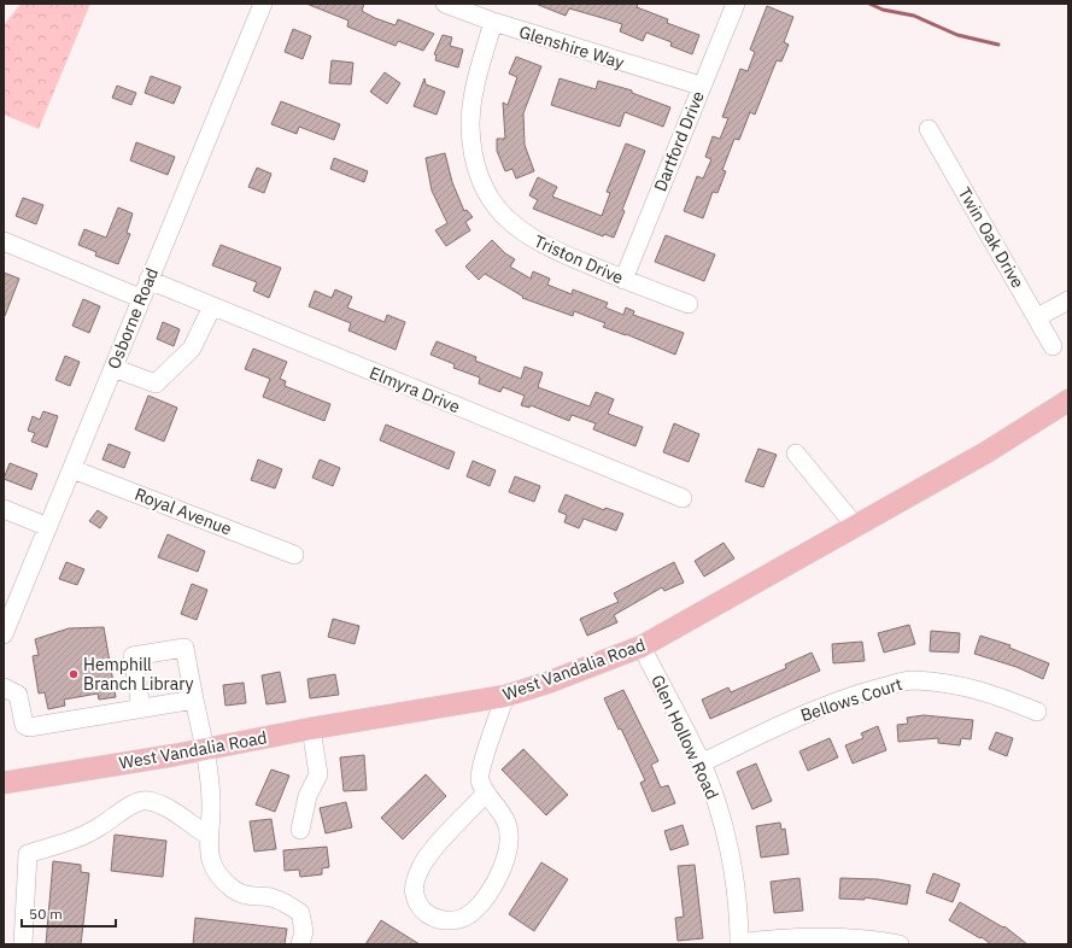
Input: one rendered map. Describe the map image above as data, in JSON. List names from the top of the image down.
{
  "streets": {
    "main road": ["West Vandalia Road"],
    "street": [
      "Glenshire Way",
      "Dartford Drive",
      "Twin Oak Drive",
      "Triston Drive",
      "Osborne Road",
      "Elmyra Drive",
      "Royal Avenue",
      "Bellows Court",
      "Glen Hollow Road"
    ]
  },
  "crossings": [
    ["Glenshire Way", "Dartford Drive"],
    ["Glenshire Way", "Triston Drive"],
    ["Dartford Drive", "Triston Drive"],
    ["Osborne Road", "Elmyra Drive"],
    ["Osborne Road", "Royal Avenue"],
    ["West Vandalia Road", "Glen Hollow Road"],
    ["Bellows Court", "Glen Hollow Road"]
  ],
  "places": ["Hemphill Branch Library"],
  "scale_bar": "50 m"
}
